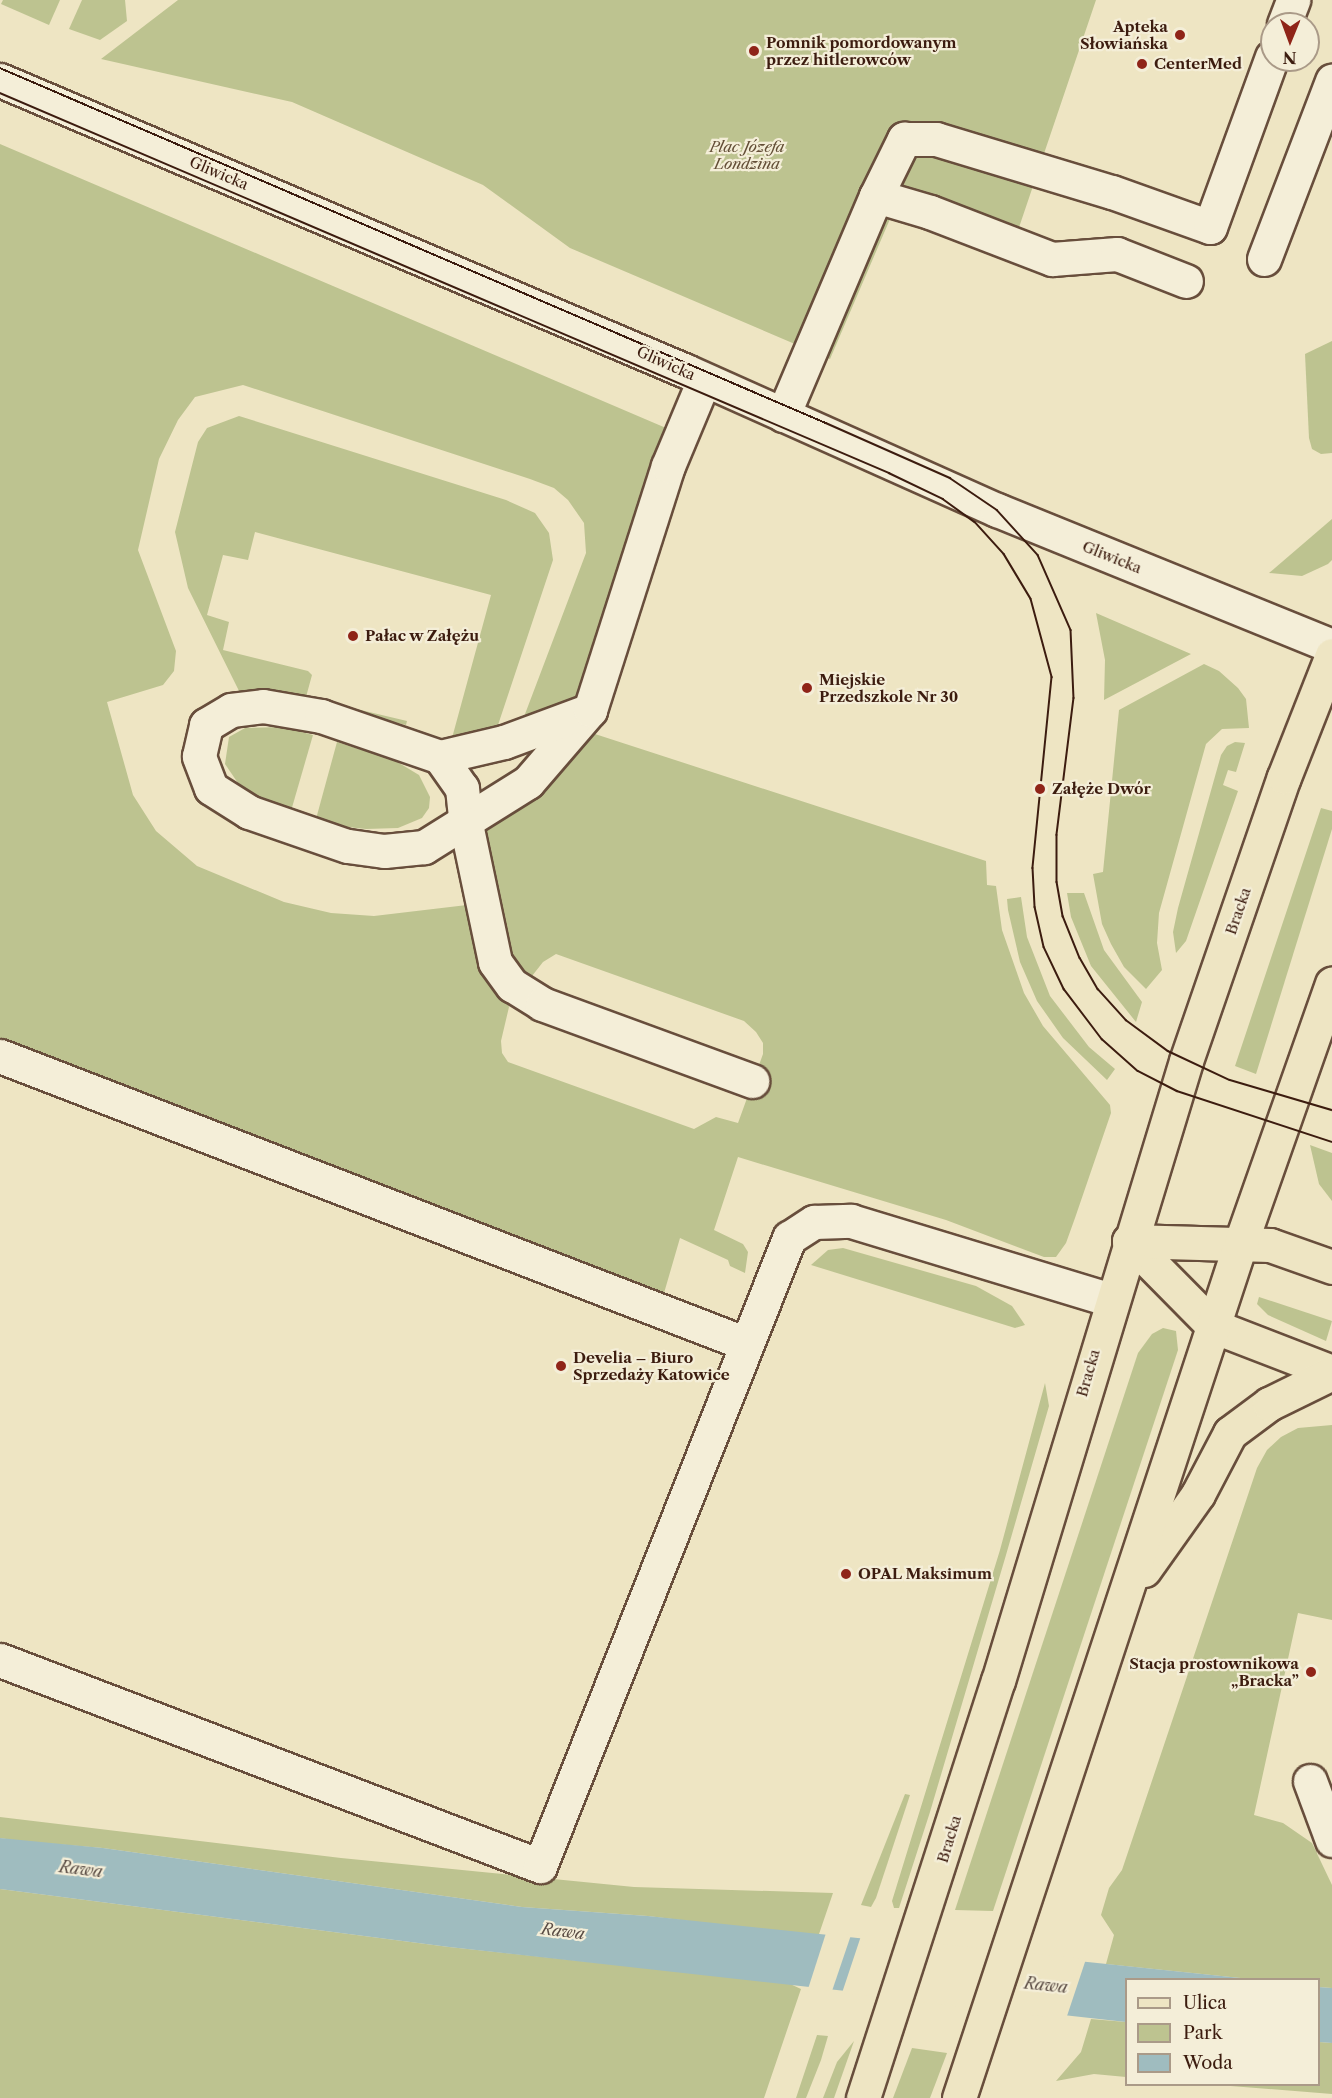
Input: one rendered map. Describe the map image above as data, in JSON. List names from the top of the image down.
{
  "streets": {
    "main road": ["Bracka"],
    "street": ["Gliwicka"]
  },
  "water": ["Rawa"],
  "parks": ["Plac Józefa Londzina"],
  "places": [
    "Apteka Słowiańska",
    "Pomnik pomordowanym przez hitlerowców",
    "CenterMed",
    "Pałac w Załężu",
    "Miejskie Przedszkole Nr 30",
    "Załęże Dwór",
    "Develia – Biuro Sprzedaży Katowice",
    "OPAL Maksimum",
    "Stacja prostownikowa „Bracka”"
  ],
  "legend": ["Ulica", "Park", "Woda"],
  "north": "bottom"
}
